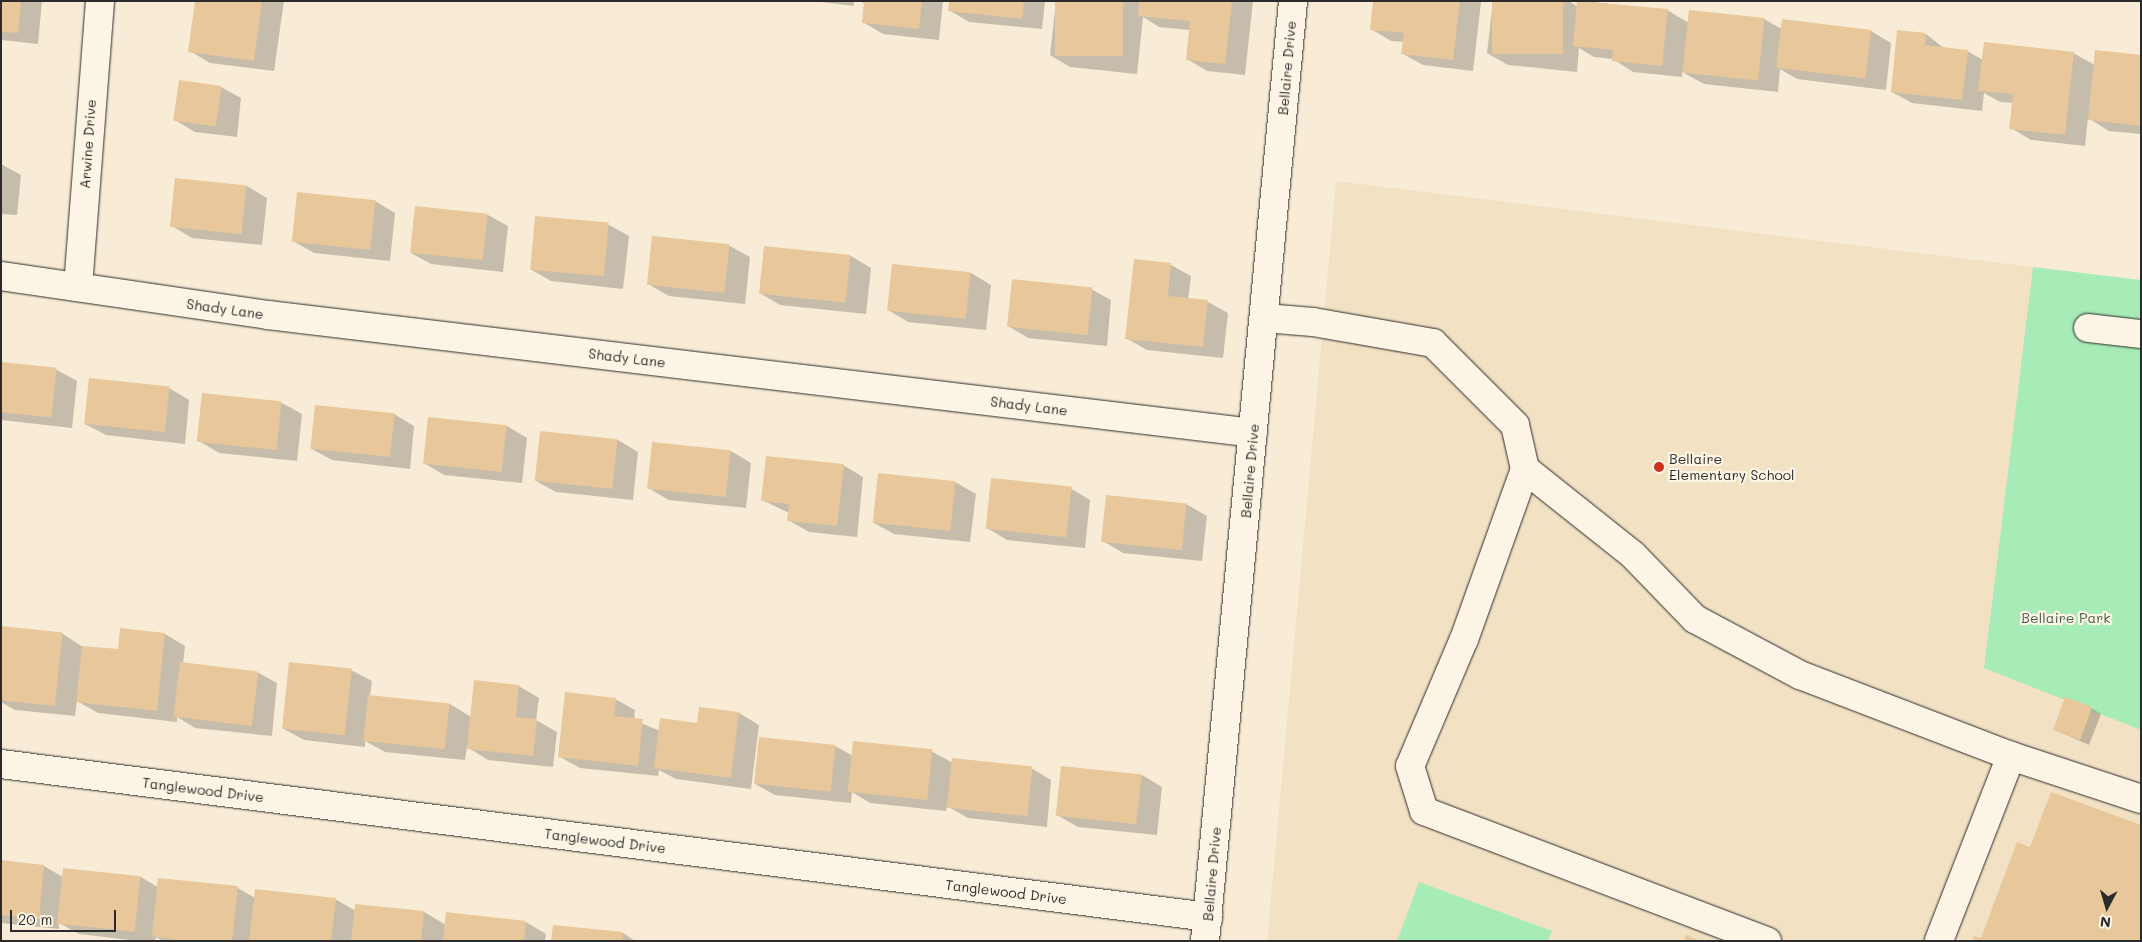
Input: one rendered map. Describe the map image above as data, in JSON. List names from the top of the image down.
{
  "streets": {
    "street": [
      "Bellaire Drive",
      "Arwine Drive",
      "Shady Lane",
      "Tanglewood Drive"
    ]
  },
  "crossings": [
    ["Bellaire Drive", "Shady Lane"],
    ["Bellaire Drive", "Tanglewood Drive"],
    ["Arwine Drive", "Shady Lane"]
  ],
  "parks": ["Bellaire Park"],
  "places": ["Bellaire Elementary School"],
  "scale_bar": "20 m",
  "north": "bottom"
}
